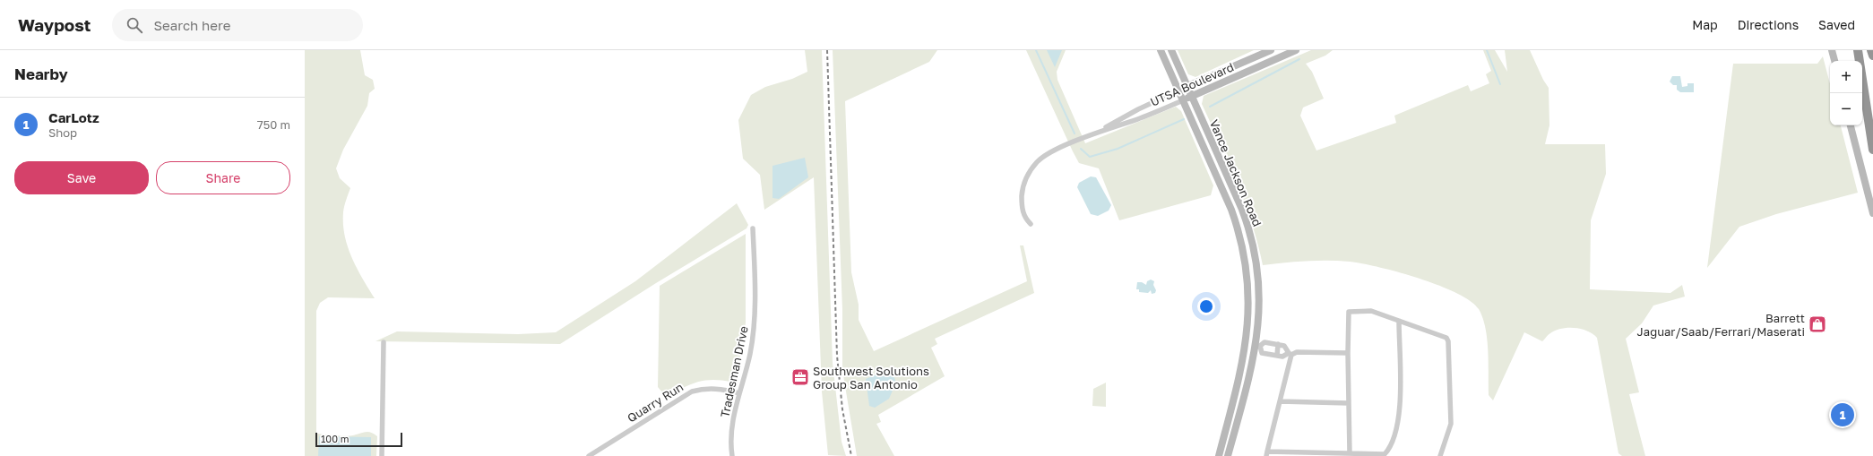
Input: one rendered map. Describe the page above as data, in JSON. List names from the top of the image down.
{
  "streets": {
    "main road": ["UTSA Boulevard", "Vance Jackson Road"],
    "street": ["Tradesman Drive", "Quarry Run"]
  },
  "crossings": [
    ["UTSA Boulevard", "Vance Jackson Road"],
    ["Tradesman Drive", "Quarry Run"]
  ],
  "places": {
    "shop": ["Barrett Jaguar/Saab/Ferrari/Maserati"],
    "office": ["Southwest Solutions Group San Antonio"]
  },
  "scale_bar": "100 m",
  "page": {
    "header": "Waypost",
    "search": "Search here",
    "nav": ["Map", "Directions", "Saved"],
    "heading": "Nearby",
    "map_buttons": ["+", "−"],
    "list": [
      {
        "mark": "1",
        "name": "CarLotz",
        "note": "Shop",
        "value": "750 m"
      }
    ],
    "buttons": ["Save", "Share"],
    "pins": "1",
    "scale": "100 m"
  }
}
